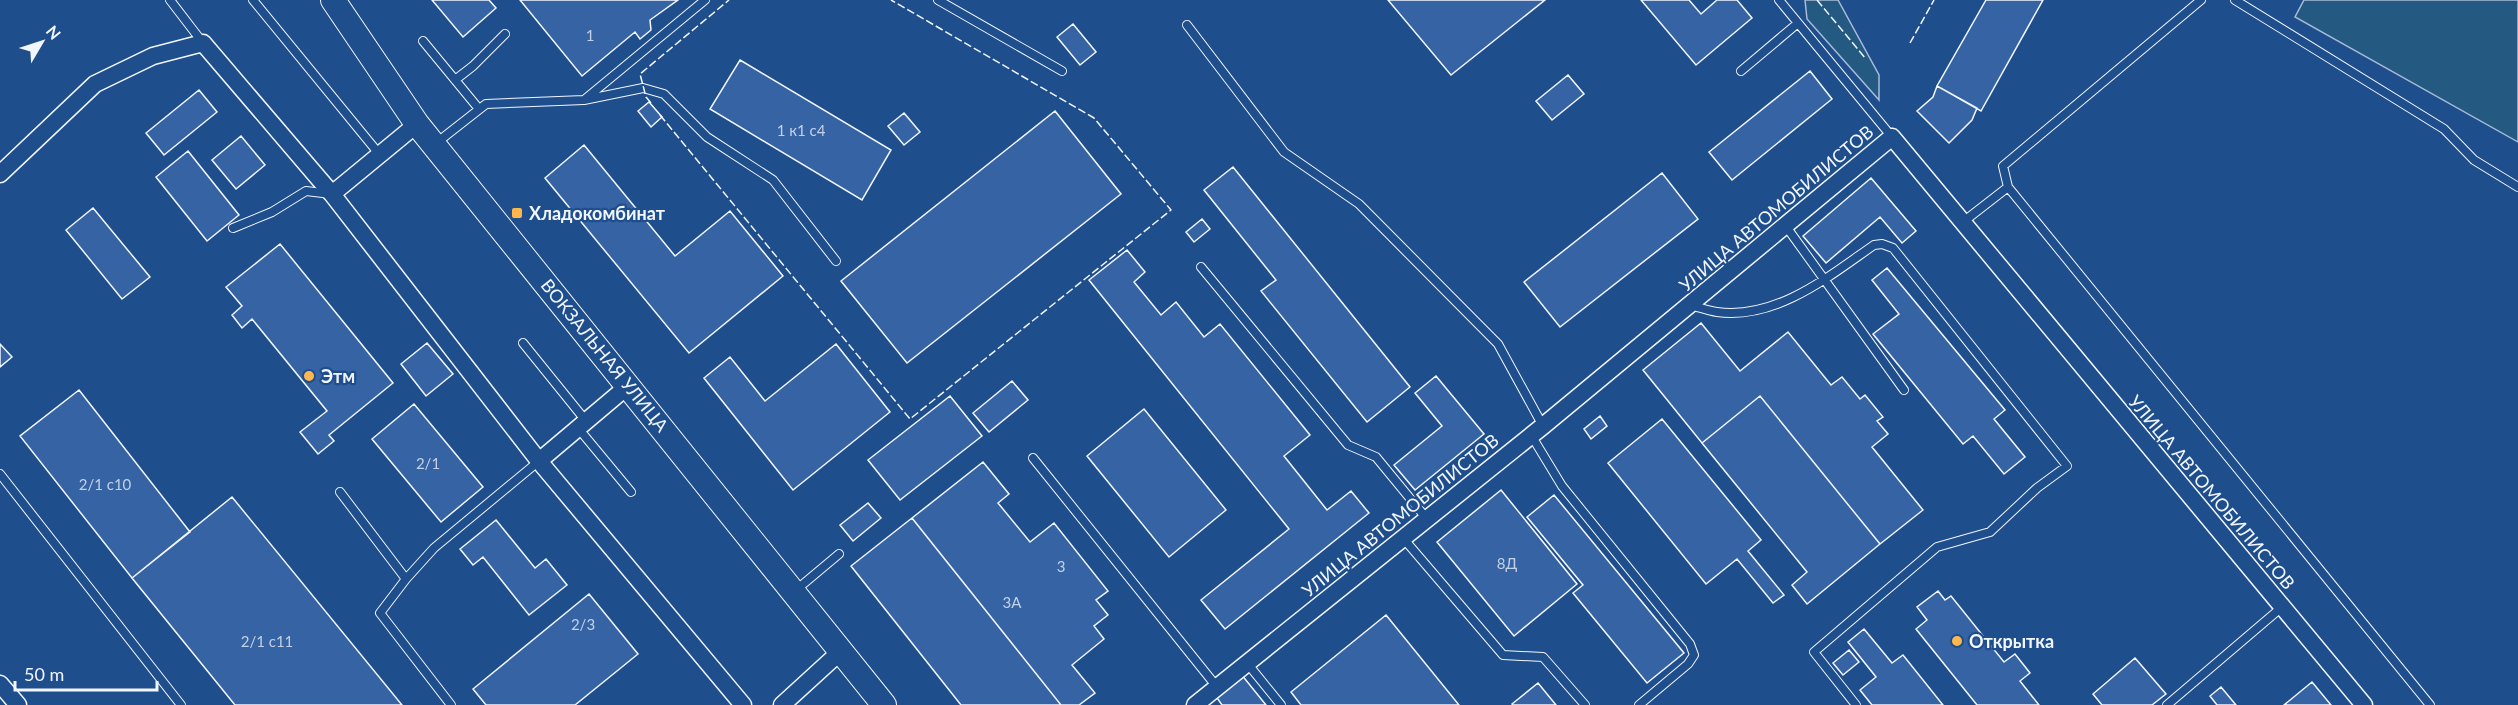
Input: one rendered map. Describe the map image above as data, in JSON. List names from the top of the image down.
{
  "streets": {
    "main road": ["ВОКЗАЛЬНАЯ УЛИЦА"],
    "street": ["УЛИЦА АВТОМОБИЛИСТОВ"]
  },
  "places": {
    "transit": ["Хладокомбинат"],
    "other": ["Этм", "Открытка"]
  },
  "house_numbers": [
    "1",
    "1 к1 с4",
    "2/1",
    "2/1 с10",
    "8Д",
    "3",
    "3А",
    "2/3",
    "2/1 с11"
  ],
  "scale_bar": "50 m",
  "north": "top right"
}
